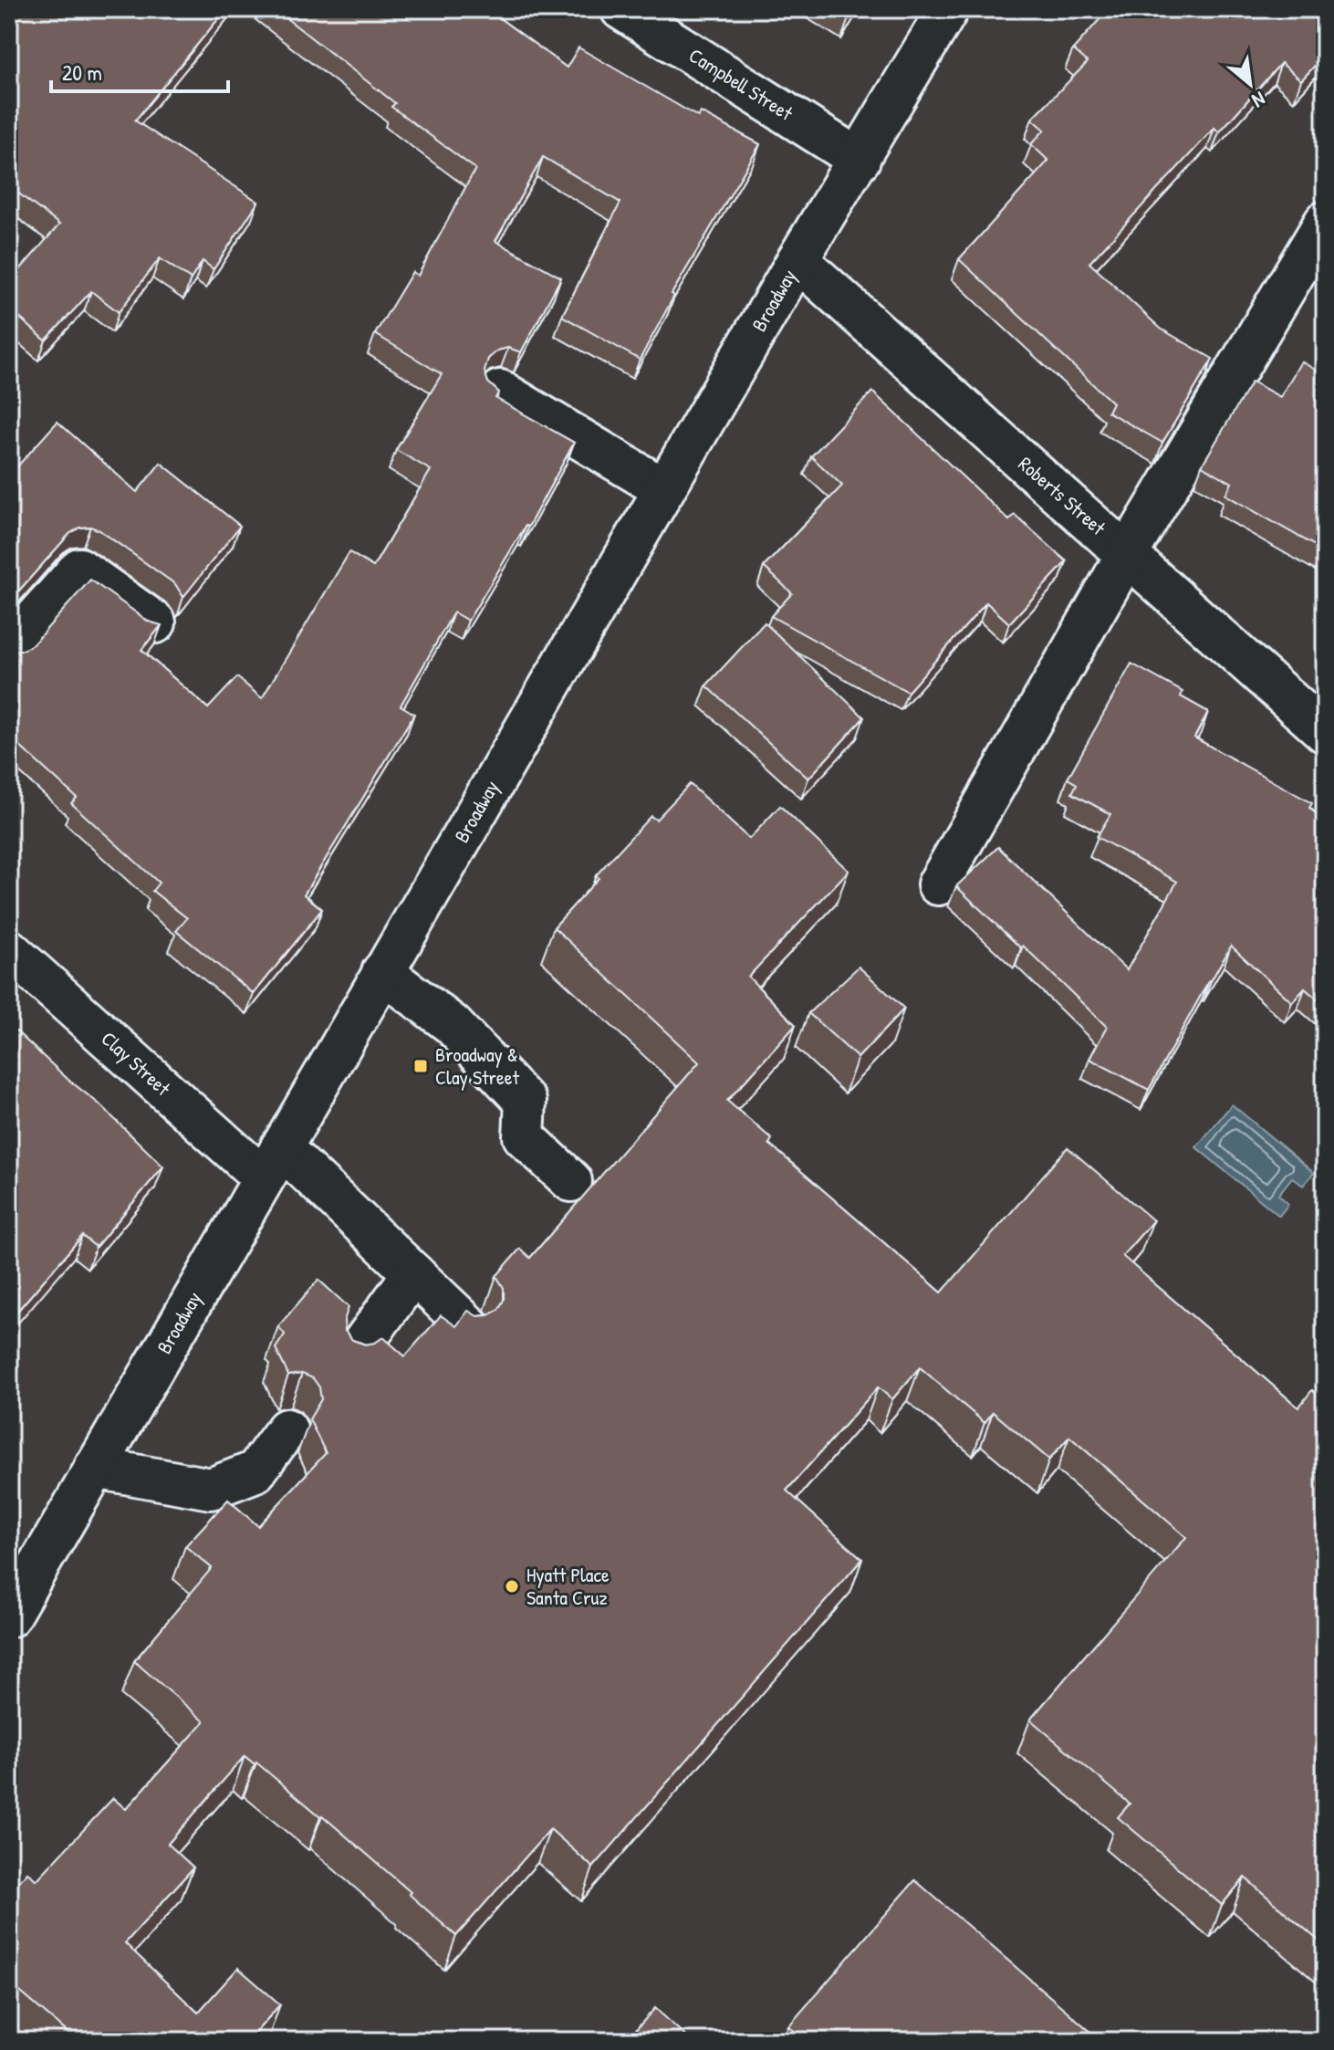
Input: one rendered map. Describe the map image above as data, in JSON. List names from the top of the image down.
{
  "streets": {
    "main road": [
      "Campbell Street",
      "Broadway",
      "Roberts Street",
      "Clay Street"
    ]
  },
  "crossings": [
    ["Campbell Street", "Broadway"],
    ["Broadway", "Roberts Street"],
    ["Broadway", "Clay Street"]
  ],
  "places": {
    "transit": ["Broadway & Clay Street"],
    "other": ["Hyatt Place Santa Cruz"]
  },
  "scale_bar": "20 m",
  "north": "bottom right"
}
